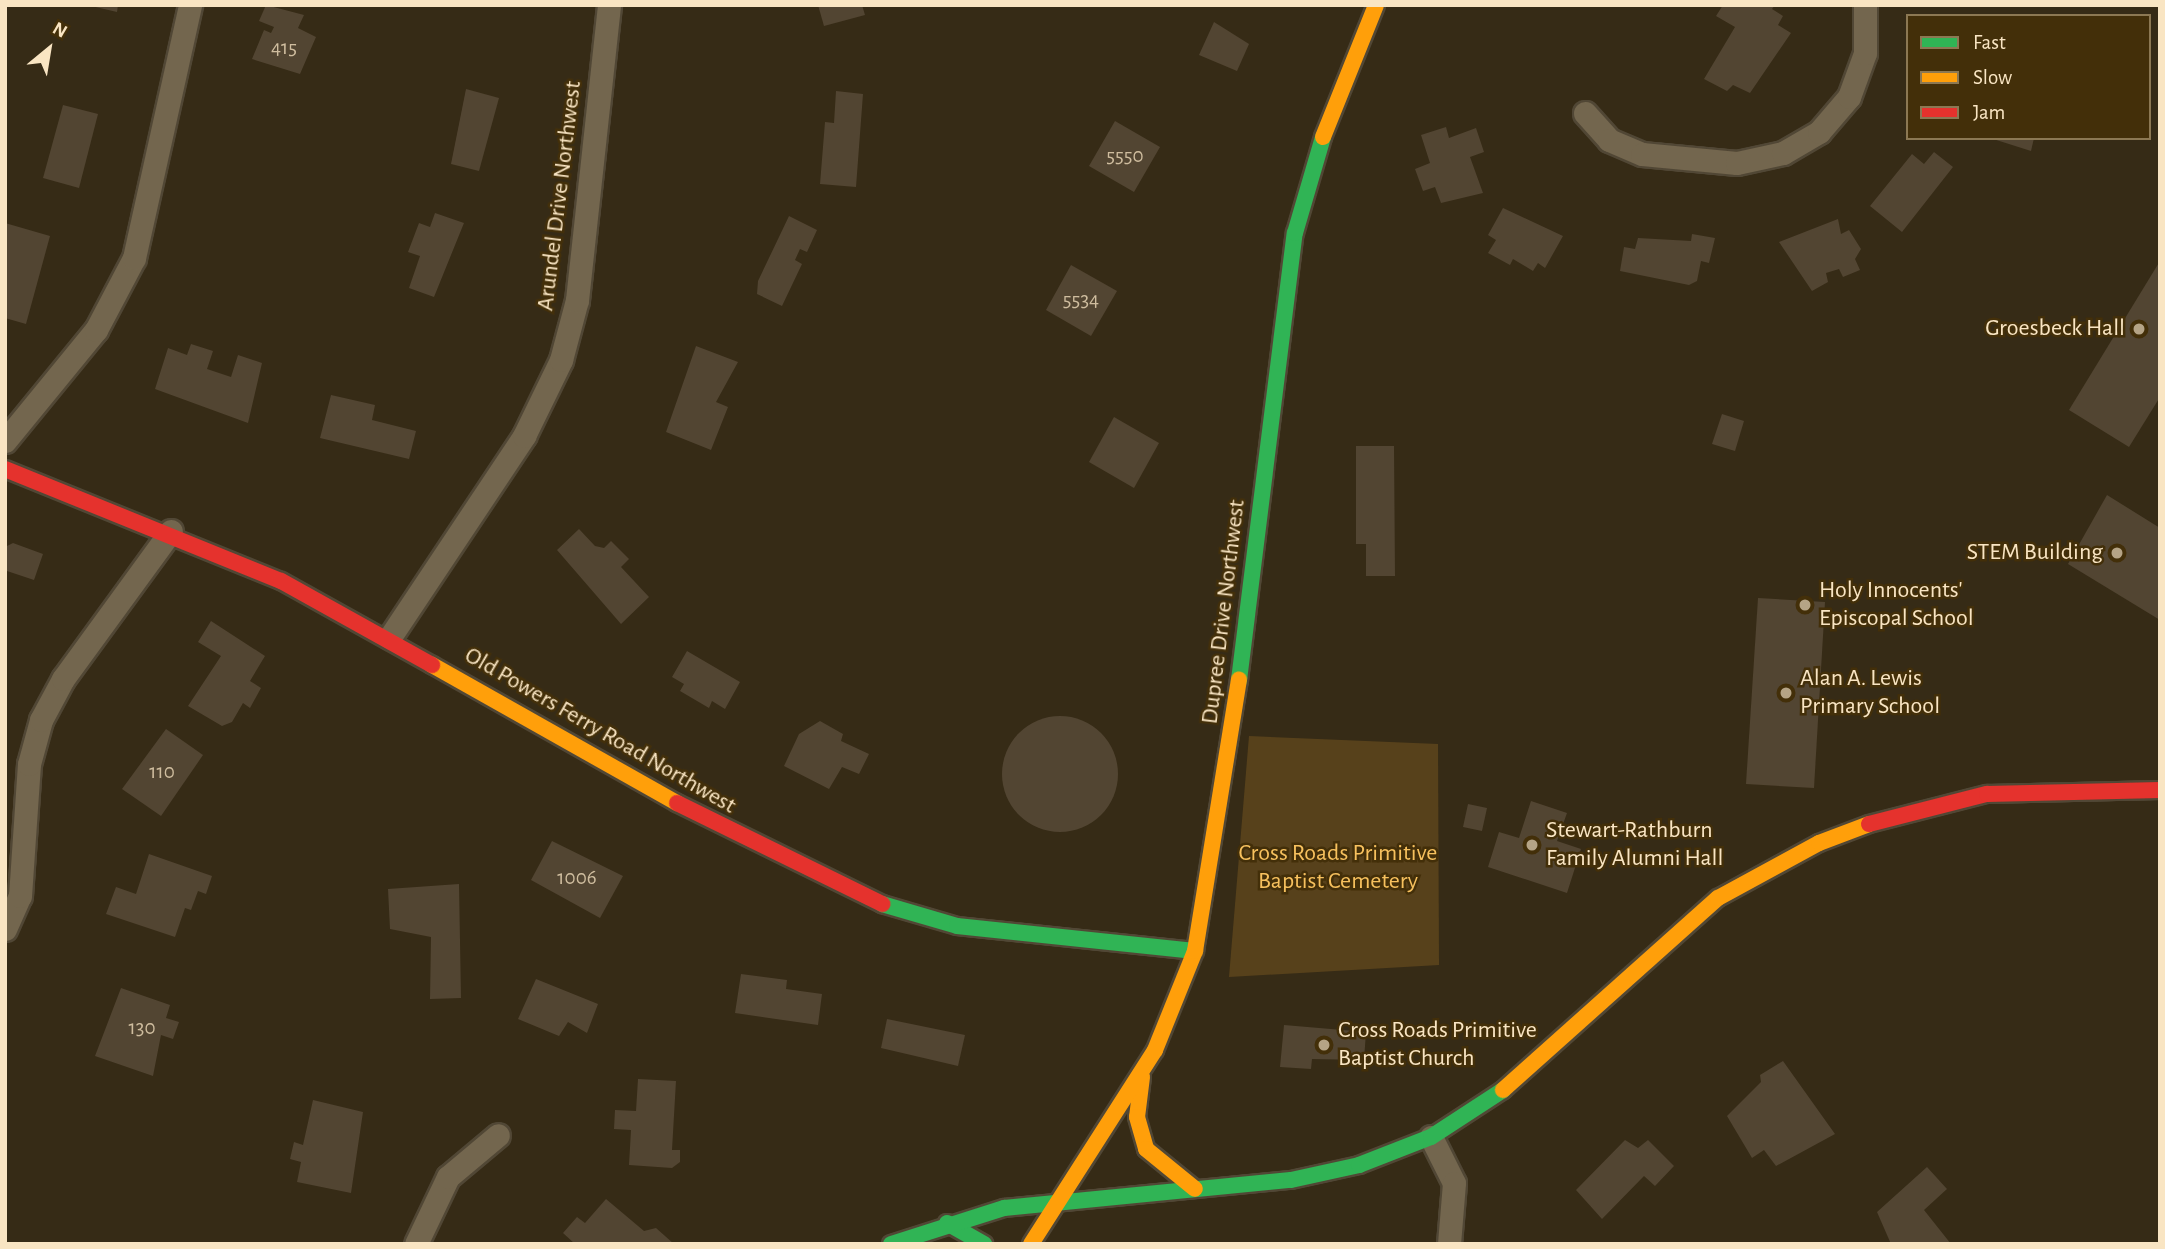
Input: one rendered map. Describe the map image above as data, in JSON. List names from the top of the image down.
{
  "streets": {
    "street": ["Arundel Drive Northwest", "Dupree Drive Northwest", "Old Powers Ferry Road Northwest"]
  },
  "crossings": [
    ["Arundel Drive Northwest", "Old Powers Ferry Road Northwest"],
    ["Dupree Drive Northwest", "Old Powers Ferry Road Northwest"]
  ],
  "parks": ["Cross Roads Primitive Baptist Cemetery"],
  "places": [
    "Groesbeck Hall",
    "STEM Building",
    "Holy Innocents' Episcopal School",
    "Alan A. Lewis Primary School",
    "Stewart-Rathburn Family Alumni Hall",
    "Cross Roads Primitive Baptist Church"
  ],
  "house_numbers": [
    "415",
    "5550",
    "5534",
    "110",
    "1006",
    "130"
  ],
  "legend": ["Fast", "Slow", "Jam"],
  "north": "top right"
}
